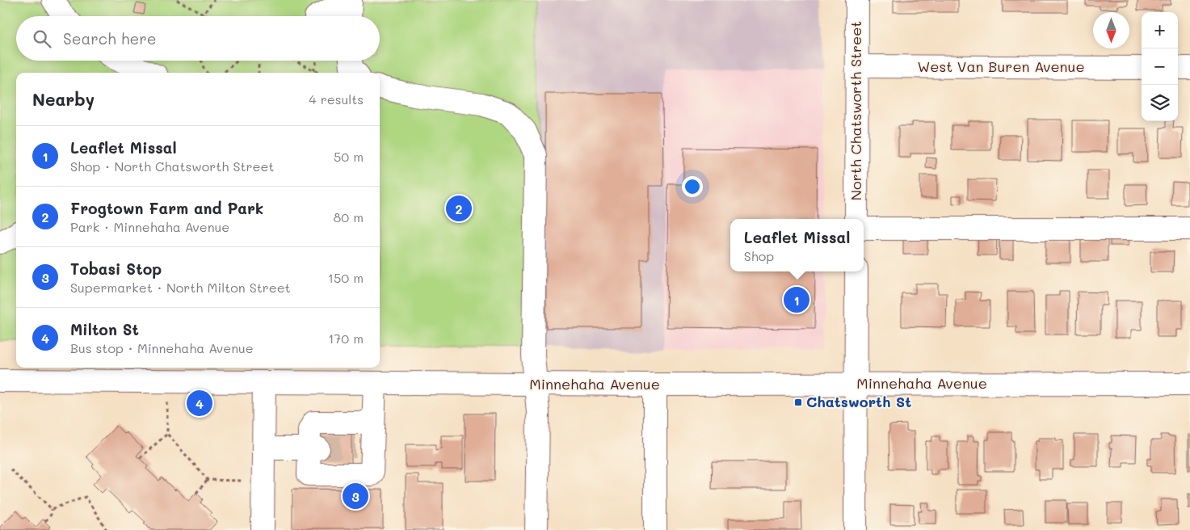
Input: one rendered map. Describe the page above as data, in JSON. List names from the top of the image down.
{
  "streets": {
    "street": ["West Van Buren Avenue", "North Chatsworth Street", "Minnehaha Avenue"]
  },
  "crossings": [
    ["West Van Buren Avenue", "North Chatsworth Street"]
  ],
  "places": {
    "transit": ["Chatsworth St"]
  },
  "north": "bottom",
  "page": {
    "map_buttons": ["+", "−"],
    "search": "Search here",
    "heading": ["Nearby", "4 results"],
    "list": [
      {
        "mark": "1",
        "name": "Leaflet Missal",
        "note": "Shop · North Chatsworth Street",
        "value": "50 m"
      },
      {
        "mark": "2",
        "name": "Frogtown Farm and Park",
        "note": "Park · Minnehaha Avenue",
        "value": "80 m"
      },
      {
        "mark": "3",
        "name": "Tobasi Stop",
        "note": "Supermarket · North Milton Street",
        "value": "150 m"
      },
      {
        "mark": "4",
        "name": "Milton St",
        "note": "Bus stop · Minnehaha Avenue",
        "value": "170 m"
      }
    ],
    "pins": [
      "2",
      "1",
      "4",
      "3"
    ],
    "popup": ["Leaflet Missal", "Shop"]
  }
}
